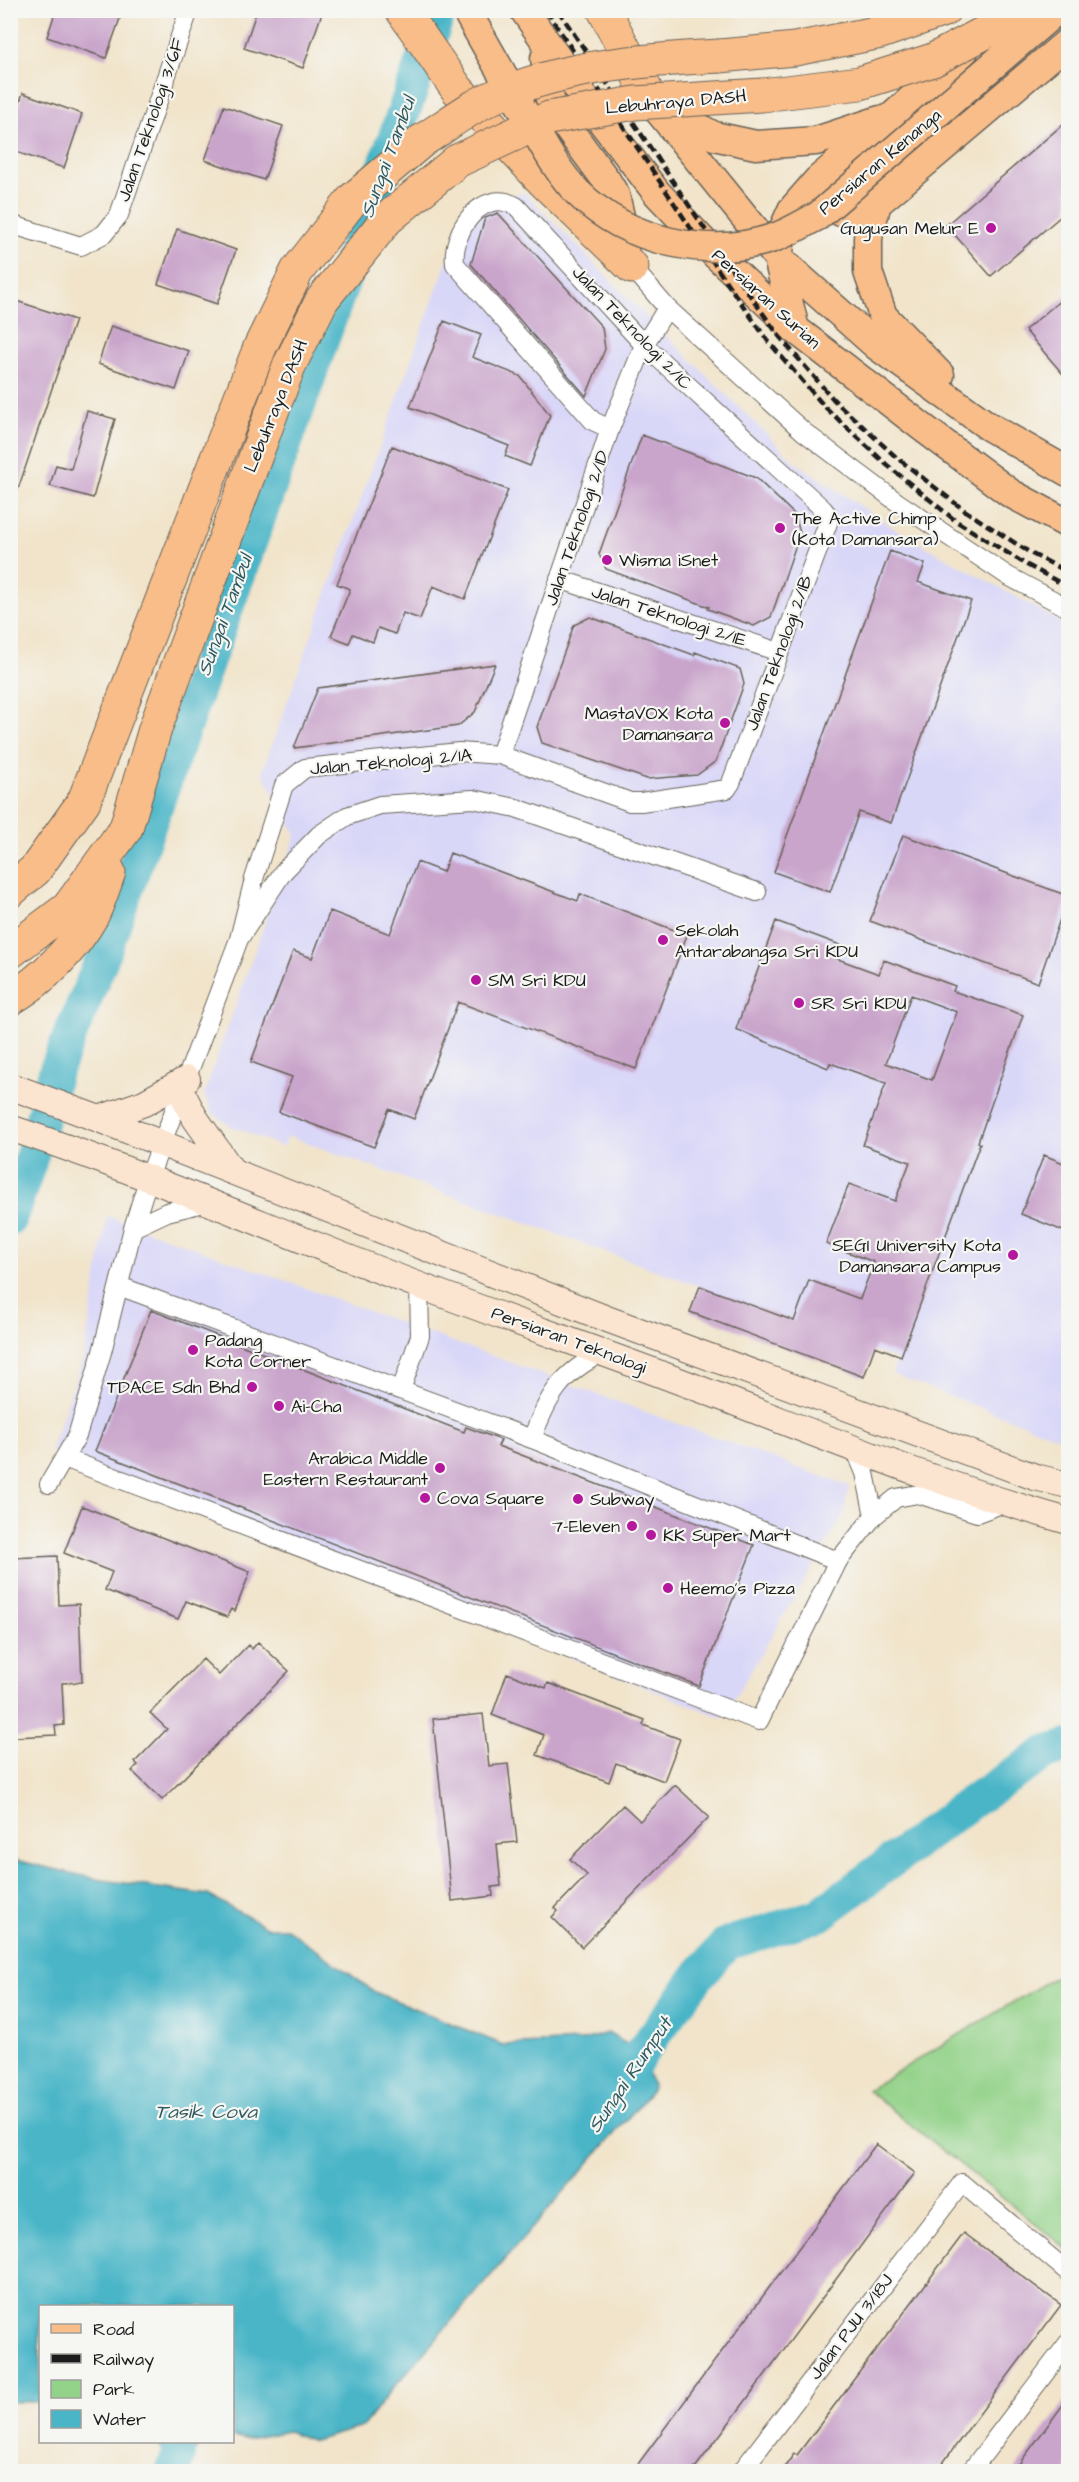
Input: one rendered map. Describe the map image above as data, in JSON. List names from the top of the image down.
{
  "streets": {
    "highway": ["Lebuhraya DASH"],
    "main road": ["Persiaran Kenanga", "Persiaran Surian"],
    "street": [
      "Jalan Teknologi 3/6F",
      "Jalan Teknologi 2/1C",
      "Jalan Teknologi 2/1D",
      "Jalan Teknologi 2/1E",
      "Jalan Teknologi 2/1B",
      "Jalan Teknologi 2/1A",
      "Persiaran Teknologi",
      "Jalan PJU 3/18J"
    ]
  },
  "crossings": [
    ["Jalan Teknologi 2/1C", "Jalan Teknologi 2/1D"],
    ["Jalan Teknologi 2/1C", "Jalan Teknologi 2/1B"],
    ["Jalan Teknologi 2/1D", "Jalan Teknologi 2/1E"],
    ["Jalan Teknologi 2/1D", "Jalan Teknologi 2/1A"],
    ["Jalan Teknologi 2/1E", "Jalan Teknologi 2/1B"],
    ["Jalan Teknologi 2/1B", "Jalan Teknologi 2/1A"]
  ],
  "water": ["Sungai Tambul", "Sungai Rumput", "Tasik Cova"],
  "places": [
    "Gugusan Melur E",
    "The Active Chimp (Kota Damansara)",
    "Wisma iSnet",
    "MastaVOX Kota Damansara",
    "Sekolah Antarabangsa Sri KDU",
    "SM Sri KDU",
    "SR Sri KDU",
    "SEGI University Kota Damansara Campus",
    "Padang Kota Corner",
    "TDACE Sdn Bhd",
    "Ai-Cha",
    "Arabica Middle Eastern Restaurant",
    "Cova Square",
    "Subway",
    "7-Eleven",
    "KK Super Mart",
    "Heemo's Pizza"
  ],
  "legend": [
    "Road",
    "Railway",
    "Park",
    "Water"
  ]
}
